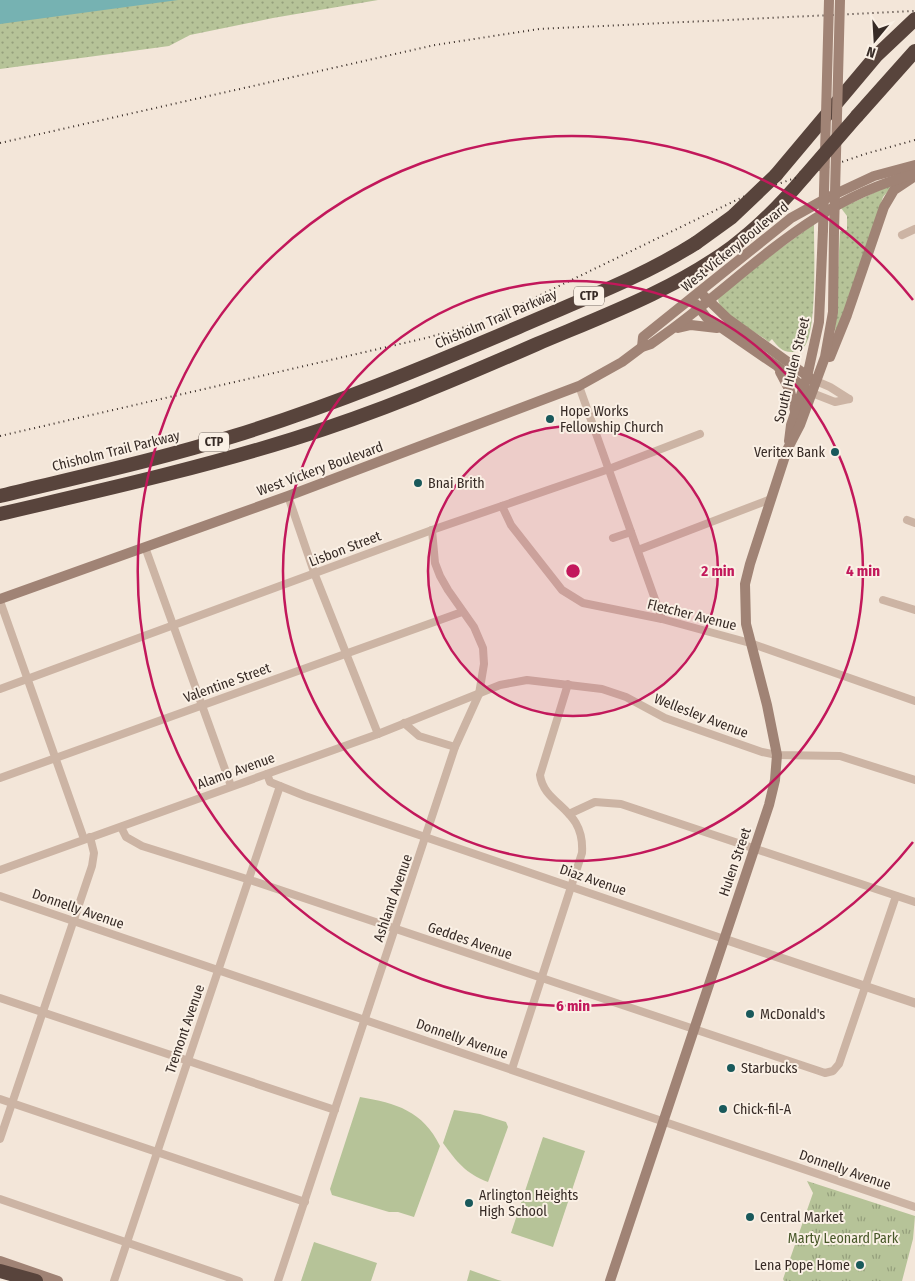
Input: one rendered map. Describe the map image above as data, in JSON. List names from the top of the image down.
{
  "streets": {
    "highway": ["CTP", "Chisholm Trail Parkway"],
    "main road": ["West Vickery Boulevard", "South Hulen Street", "Hulen Street"],
    "street": [
      "Lisbon Street",
      "Fletcher Avenue",
      "Valentine Street",
      "Wellesley Avenue",
      "Alamo Avenue",
      "Diaz Avenue",
      "Ashland Avenue",
      "Donnelly Avenue",
      "Geddes Avenue",
      "Tremont Avenue"
    ]
  },
  "crossings": [
    ["South Hulen Street", "Hulen Street"],
    ["Lisbon Street", "Fletcher Avenue"],
    ["Lisbon Street", "Ashland Avenue"],
    ["Fletcher Avenue", "Hulen Street"],
    ["Valentine Street", "Ashland Avenue"],
    ["Wellesley Avenue", "Alamo Avenue"],
    ["Wellesley Avenue", "Hulen Street"],
    ["Wellesley Avenue", "Ashland Avenue"],
    ["Alamo Avenue", "Diaz Avenue"],
    ["Alamo Avenue", "Ashland Avenue"],
    ["Alamo Avenue", "Geddes Avenue"],
    ["Hulen Street", "Diaz Avenue"],
    ["Hulen Street", "Donnelly Avenue"],
    ["Hulen Street", "Geddes Avenue"],
    ["Diaz Avenue", "Ashland Avenue"],
    ["Diaz Avenue", "Geddes Avenue"],
    ["Diaz Avenue", "Tremont Avenue"],
    ["Ashland Avenue", "Donnelly Avenue"],
    ["Ashland Avenue", "Geddes Avenue"],
    ["Donnelly Avenue", "Tremont Avenue"],
    ["Geddes Avenue", "Tremont Avenue"]
  ],
  "parks": ["Marty Leonard Park"],
  "places": [
    "Hope Works Fellowship Church",
    "Veritex Bank",
    "Bnai Brith",
    "McDonald's",
    "Starbucks",
    "Chick-fil-A",
    "Arlington Heights High School",
    "Central Market",
    "Lena Pope Home"
  ],
  "north": "bottom",
  "rings": ["2 min", "4 min", "6 min"]
}
